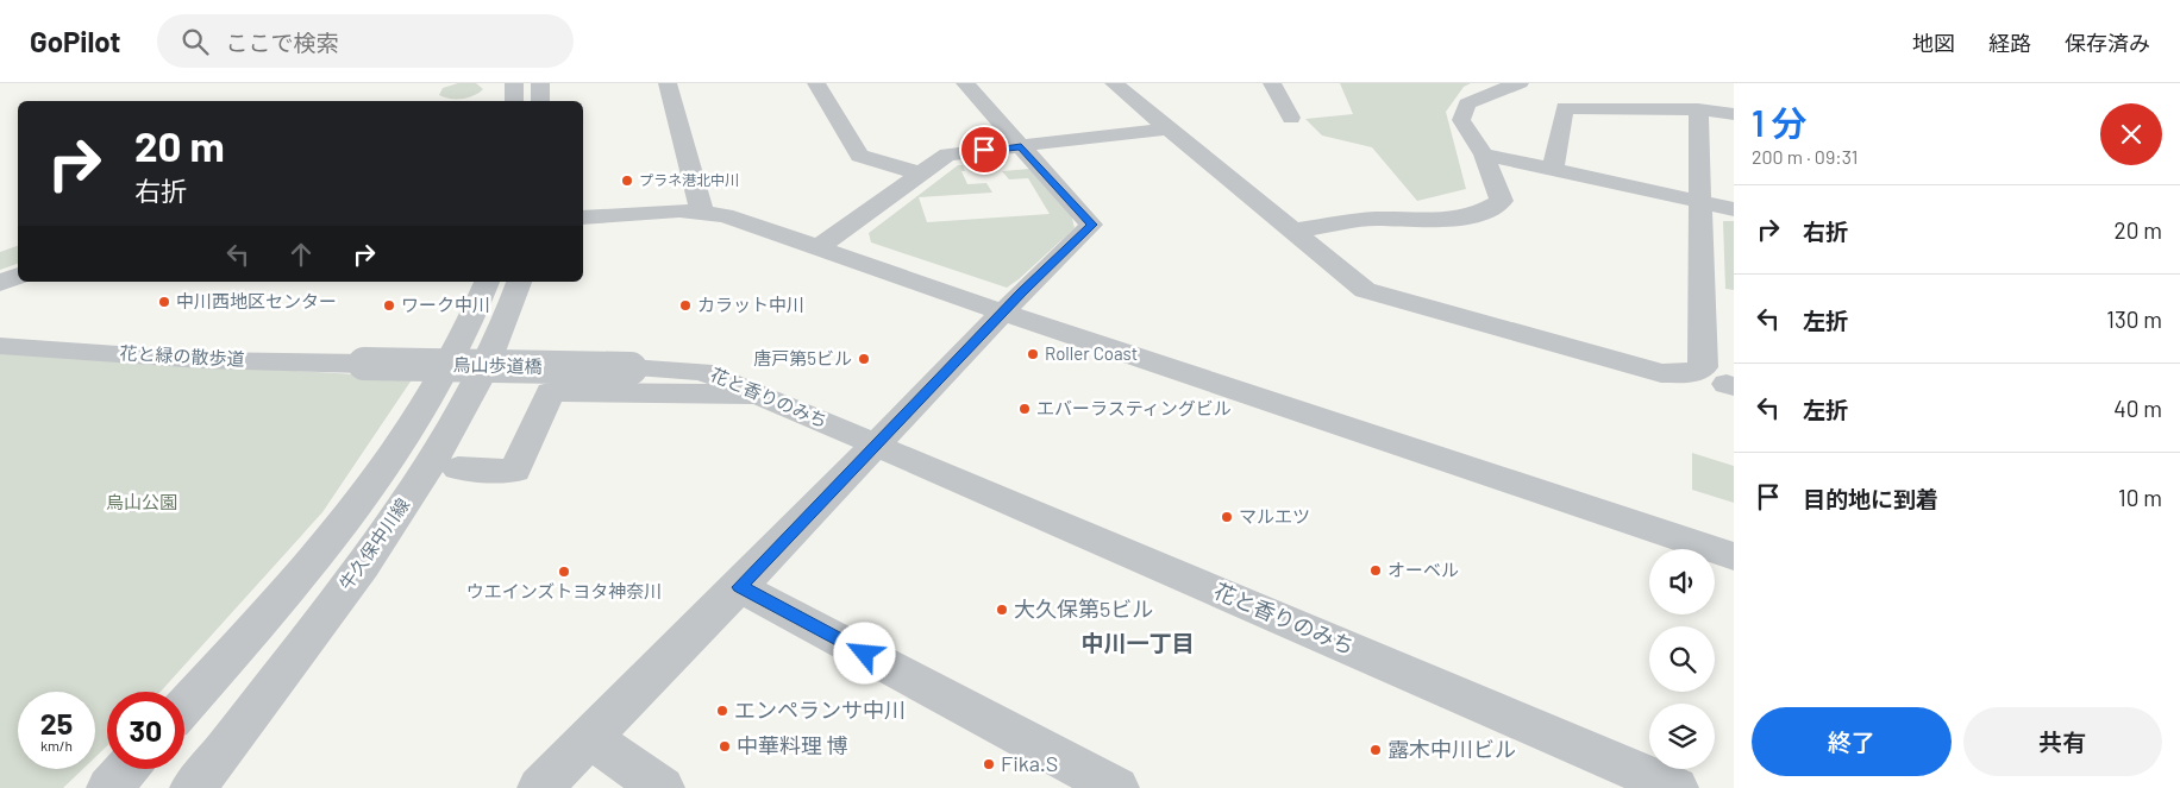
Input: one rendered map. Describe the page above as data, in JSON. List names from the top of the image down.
{
  "streets": {
    "street": [
      "花と緑の散歩道",
      "烏山歩道橋",
      "花と香りのみち",
      "牛久保中川線"
    ]
  },
  "crossings": [
    ["花と緑の散歩道", "烏山歩道橋"],
    ["烏山歩道橋", "花と香りのみち"]
  ],
  "districts": ["中川一丁目"],
  "parks": ["烏山公園"],
  "places": [
    "プラネ港北中川",
    "中川西地区センター",
    "ワーク中川",
    "カラット中川",
    "Roller Coast",
    "唐戸第5ビル",
    "エバーラスティングビル",
    "マルエツ",
    "オーベル",
    "ウエインズトヨタ神奈川",
    "大久保第5ビル",
    "エンペランサ中川",
    "中華料理 博",
    "露木中川ビル",
    "Fika.S"
  ],
  "page": {
    "header": "GoPilot",
    "search": "ここで検索",
    "nav": ["地図", "経路", "保存済み"],
    "heading": ["1 分", "200 m · 09:31"],
    "turn": ["20 m", "右折"],
    "list": [
      {
        "name": "右折",
        "value": "20 m"
      },
      {
        "name": "左折",
        "value": "130 m"
      },
      {
        "name": "左折",
        "value": "40 m"
      },
      {
        "name": "目的地に到着",
        "value": "10 m"
      }
    ],
    "speed": "25 km/h",
    "limit": "30",
    "buttons": ["終了", "共有"]
  }
}
